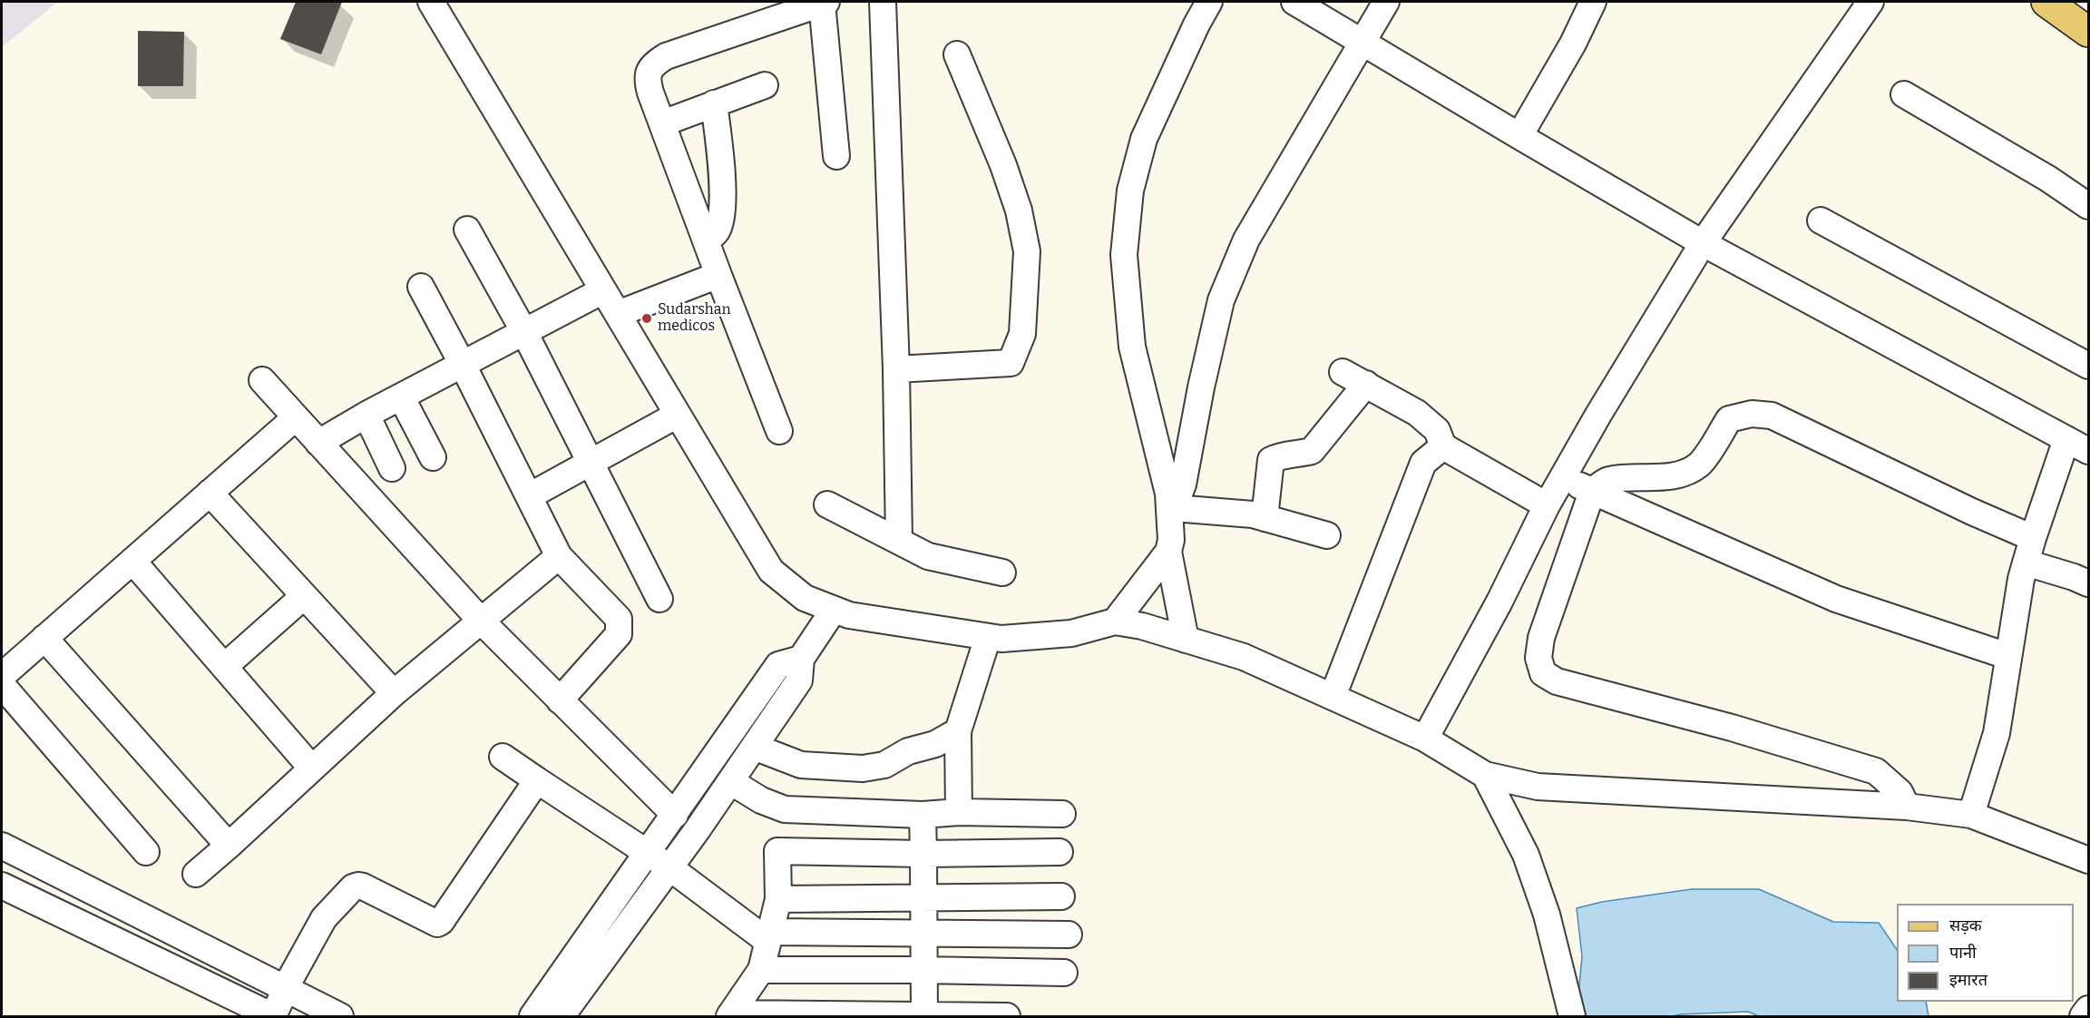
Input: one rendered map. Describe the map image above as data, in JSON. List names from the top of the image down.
{
  "places": ["Sudarshan medicos"],
  "legend": ["सड़क", "पानी", "इमारत"]
}
